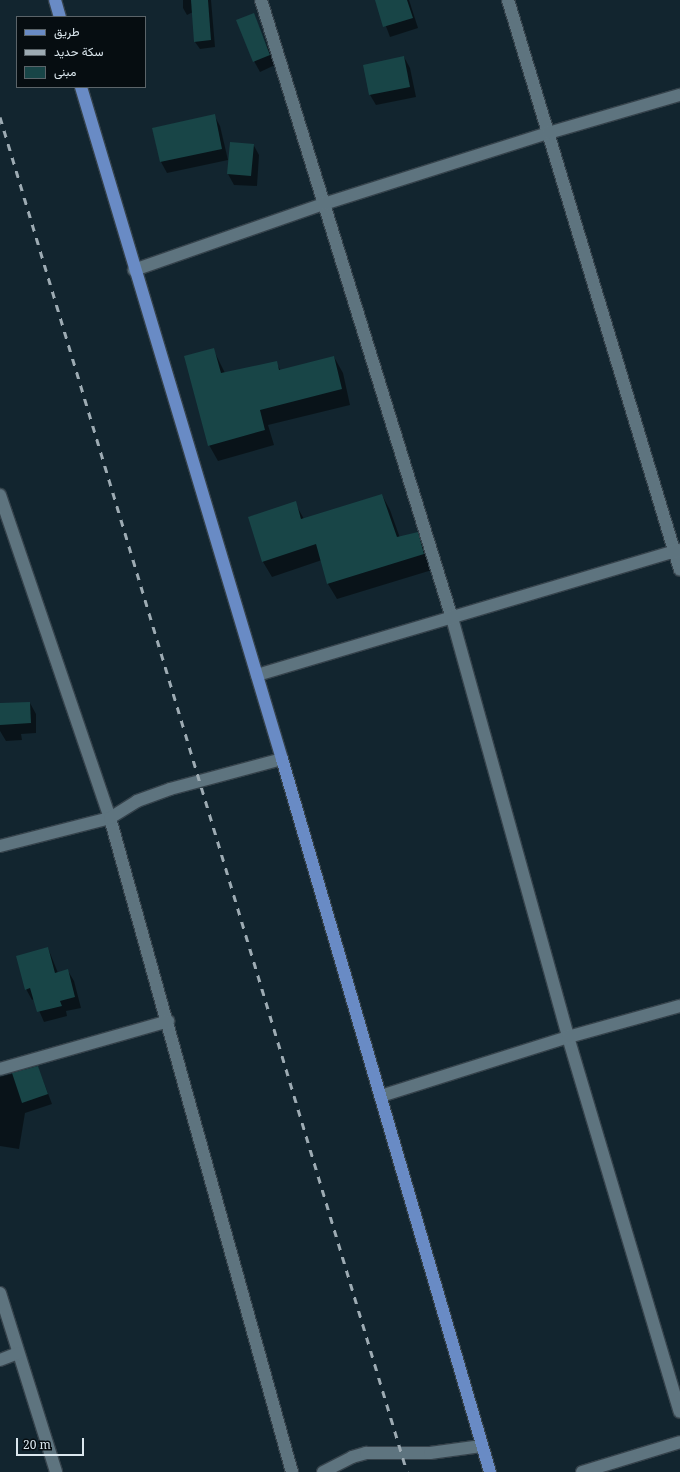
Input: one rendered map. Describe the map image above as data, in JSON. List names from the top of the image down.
{
  "legend": ["طريق", "سكة حديد", "مبنى"],
  "scale_bar": "20 m"
}
